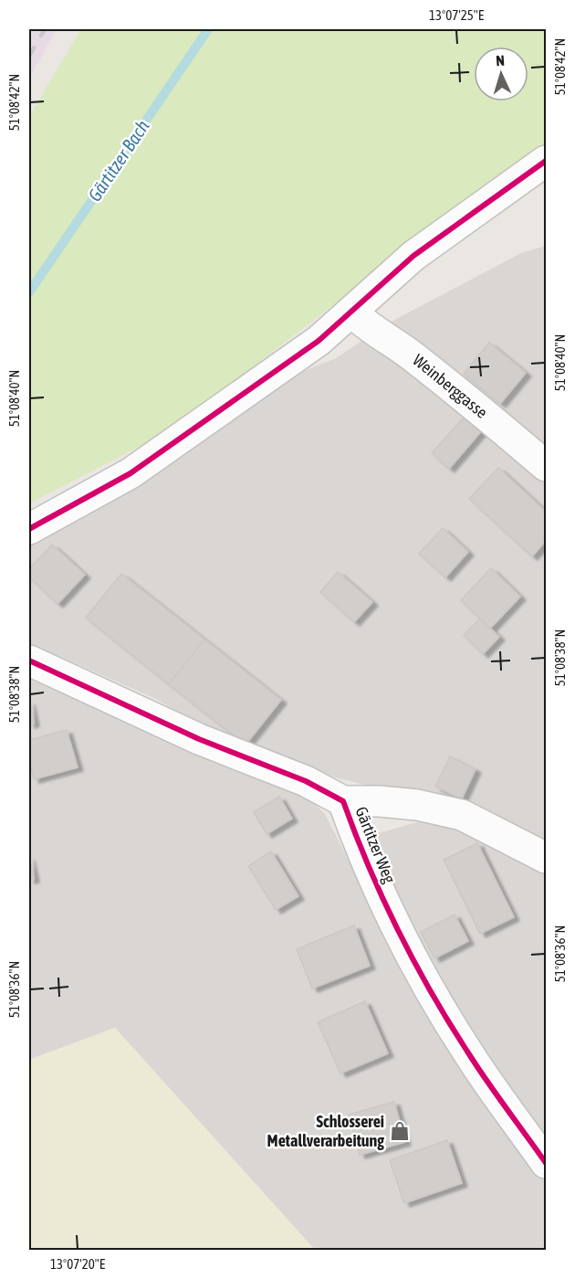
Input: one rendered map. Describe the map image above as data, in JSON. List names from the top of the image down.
{
  "streets": {
    "street": ["Weinberggasse", "Gärtitzer Weg"]
  },
  "water": ["Gärtitzer Bach"],
  "places": {
    "shop": ["Schlosserei Metallverarbeitung"]
  },
  "north": "top",
  "coordinates": [
    "13°07'25\"E",
    "51°08'42\"N",
    "51°08'40\"N",
    "51°08'38\"N",
    "51°08'36\"N",
    "13°07'20\"E"
  ]
}
